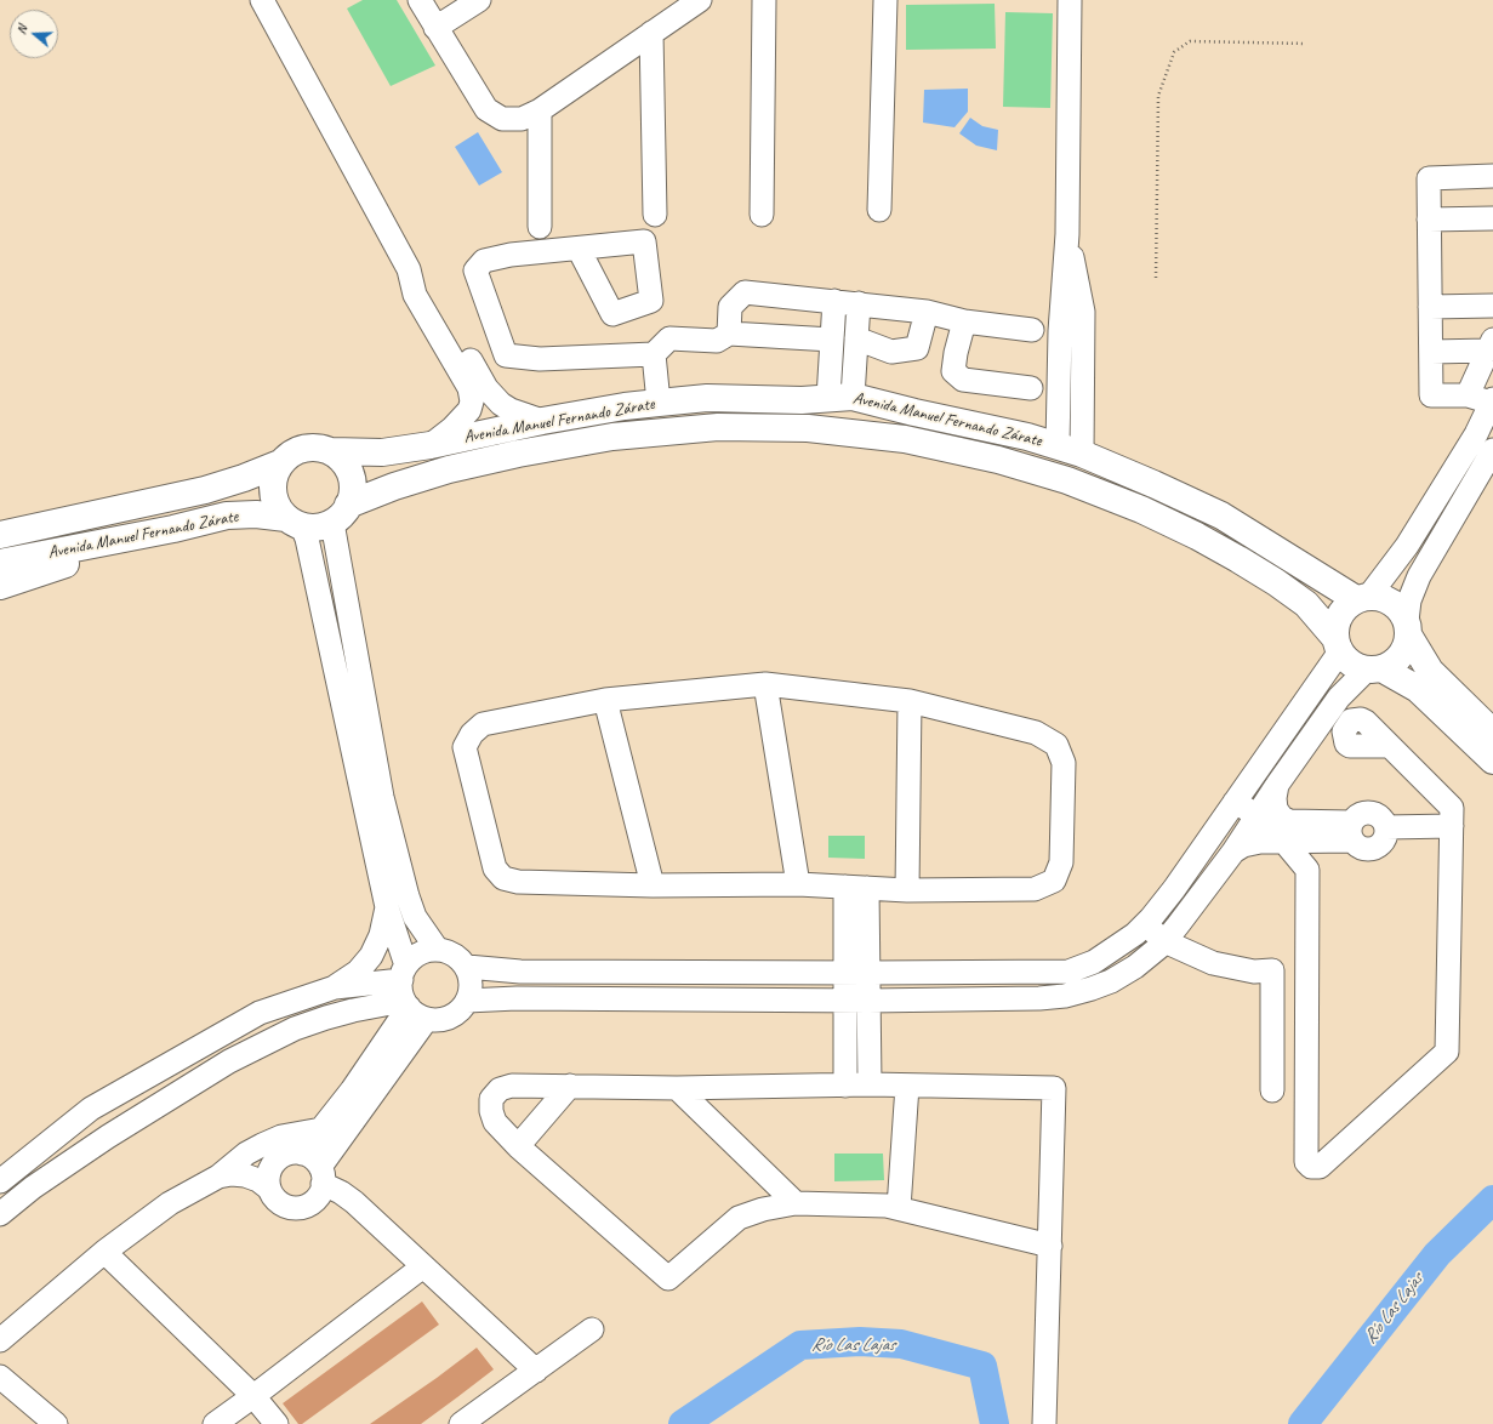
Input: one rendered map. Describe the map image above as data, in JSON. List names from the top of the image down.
{
  "streets": {
    "main road": ["Avenida Manuel Fernando Zárate"]
  },
  "water": ["Río Las Lajas"],
  "north": "left"
}
